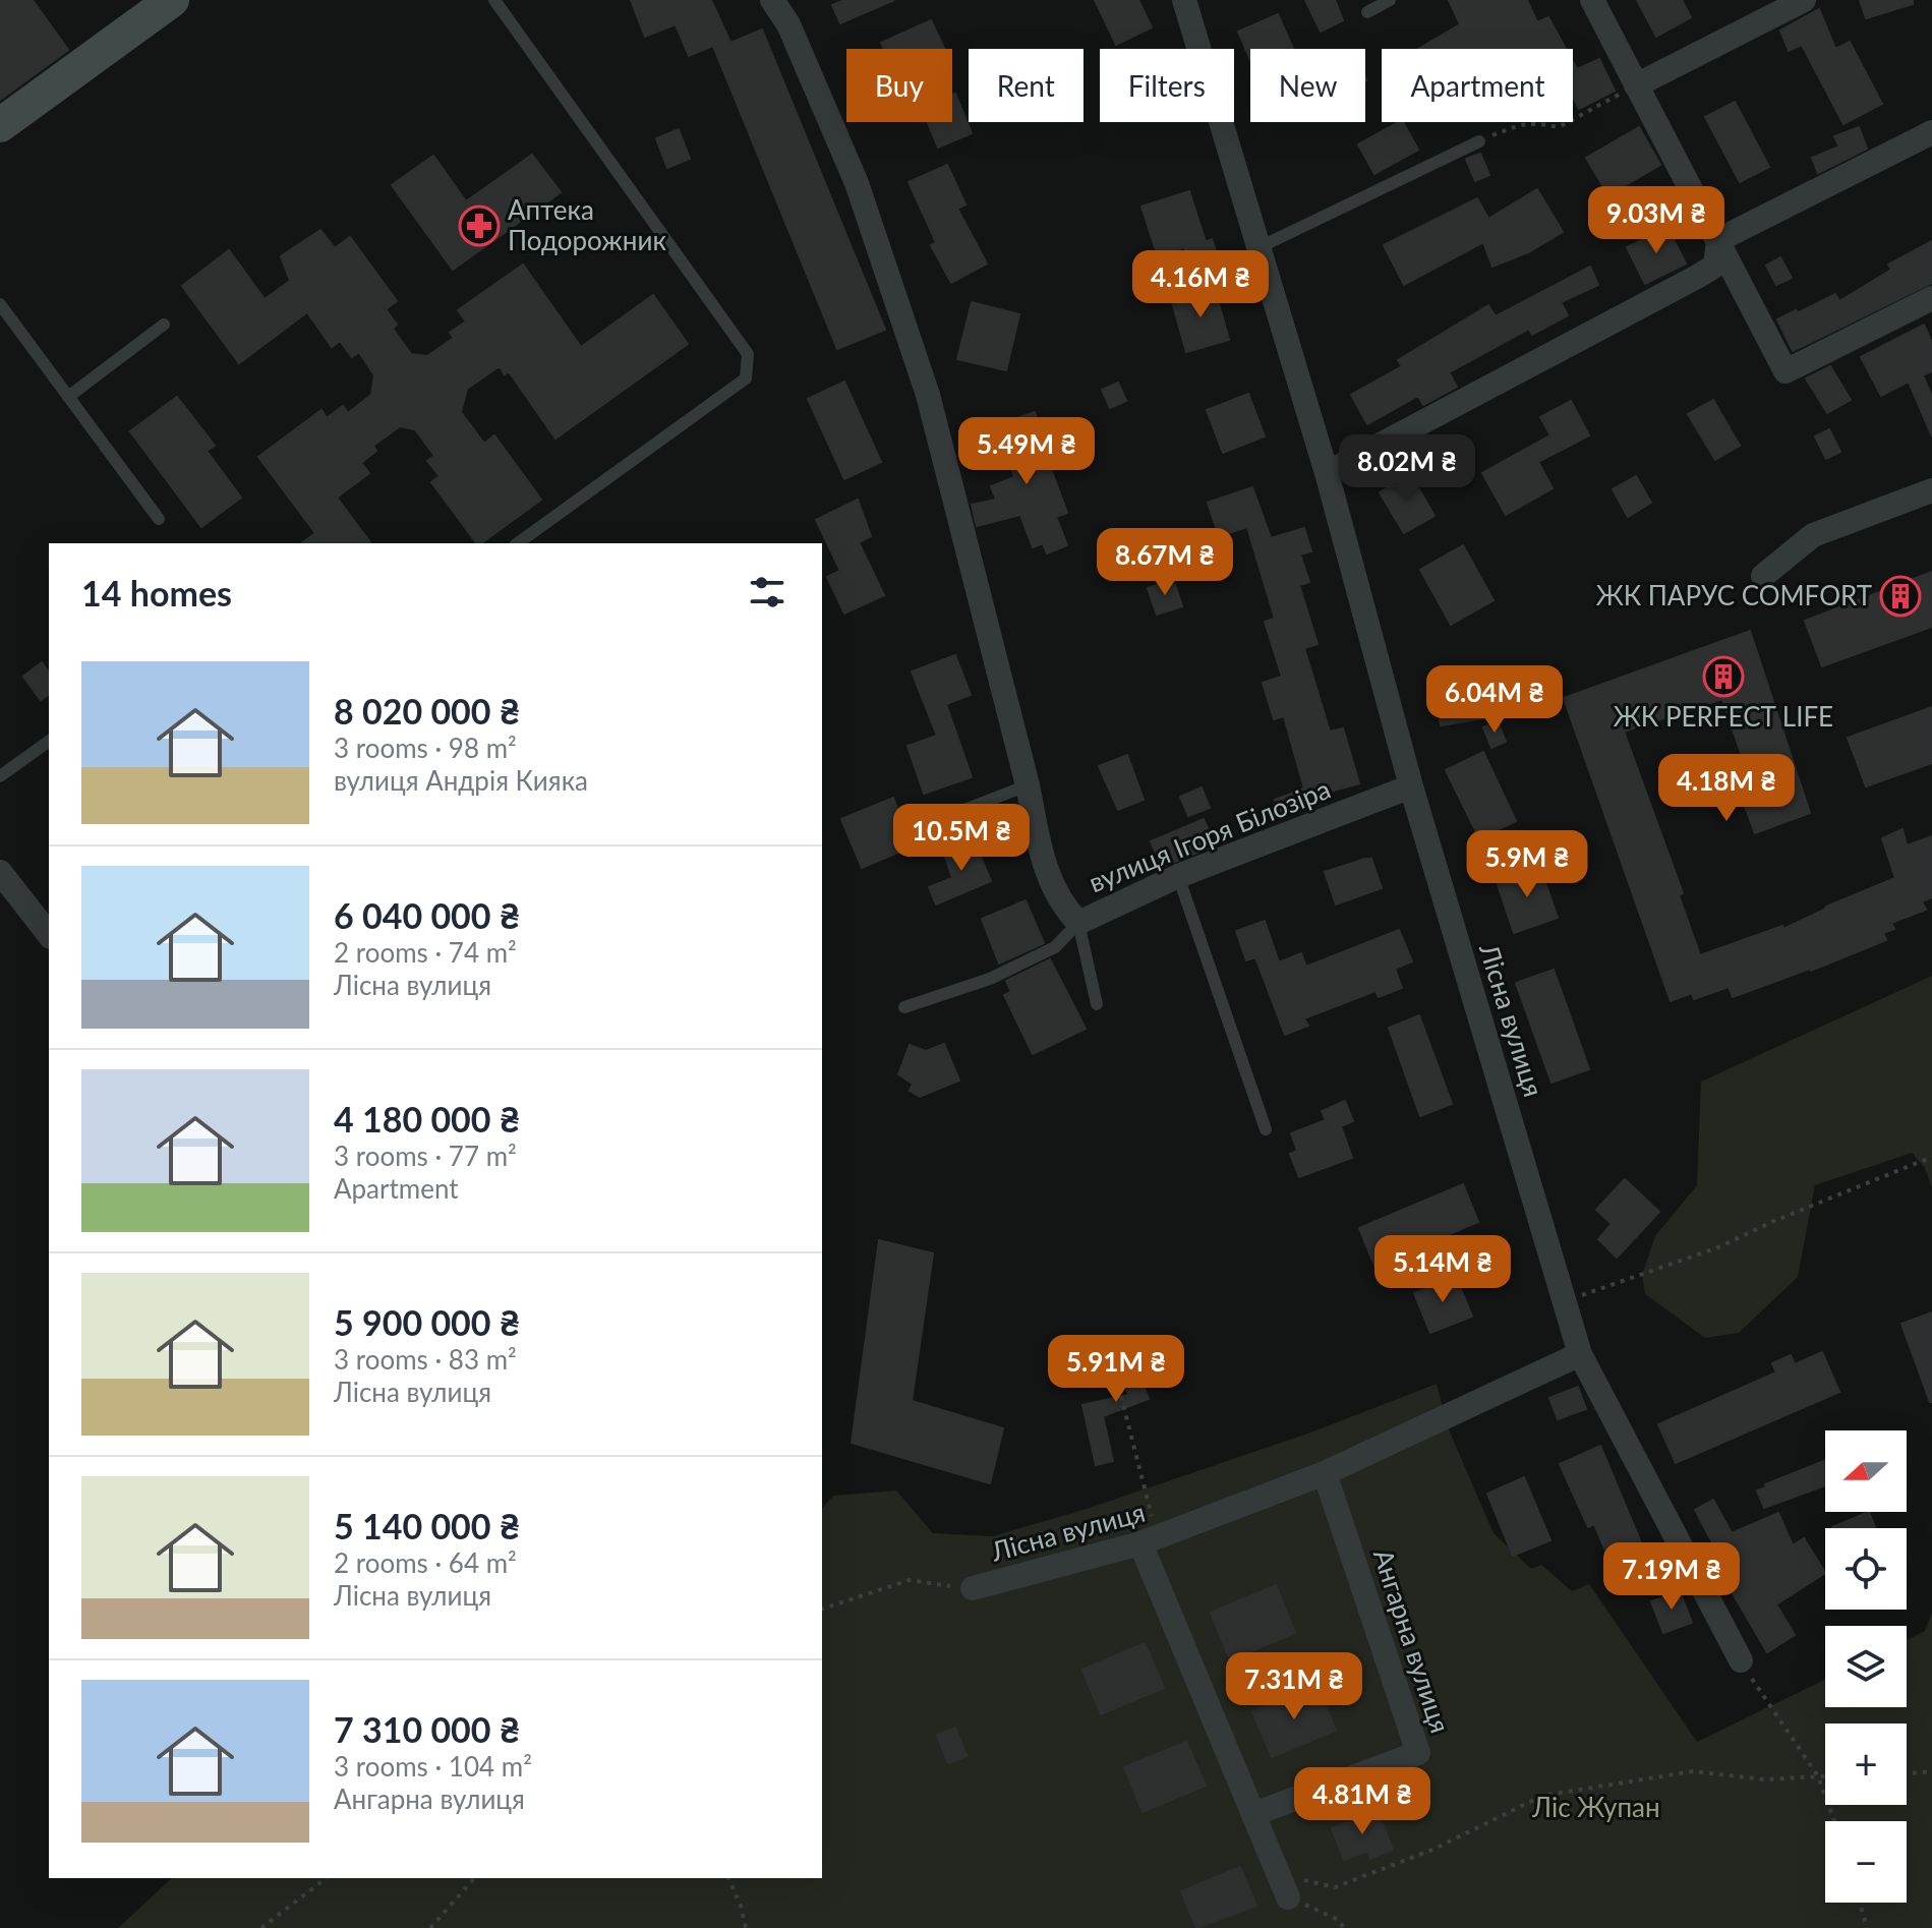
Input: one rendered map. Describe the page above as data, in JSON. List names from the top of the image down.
{
  "streets": {
    "street": ["вулиця Ігоря Білозіра", "Лісна вулиця", "Ангарна вулиця"]
  },
  "crossings": [
    ["вулиця Ігоря Білозіра", "Лісна вулиця"],
    ["Лісна вулиця", "Ангарна вулиця"]
  ],
  "parks": ["Ліс Жупан"],
  "places": {
    "pharmacy": ["Аптека Подорожник"],
    "building": ["ЖК ПАРУС COMFORT", "ЖК PERFECT LIFE"]
  },
  "north": "left",
  "page": {
    "chip": [
      "Buy",
      "Rent",
      "Filters",
      "New",
      "Apartment"
    ],
    "price": [
      "9.03M ₴",
      "4.16M ₴",
      "5.49M ₴",
      "8.02M ₴",
      "8.67M ₴",
      "6.04M ₴",
      "4.18M ₴",
      "10.5M ₴",
      "5.9M ₴",
      "5.14M ₴",
      "5.91M ₴",
      "7.19M ₴",
      "7.31M ₴",
      "4.81M ₴"
    ],
    "heading": "14 homes",
    "list": [
      {
        "name": "8 020 000 ₴",
        "note": "3 rooms · 98 m² · вулиця Андрія Кияка"
      },
      {
        "name": "6 040 000 ₴",
        "note": "2 rooms · 74 m² · Лісна вулиця"
      },
      {
        "name": "4 180 000 ₴",
        "note": "3 rooms · 77 m² · Apartment"
      },
      {
        "name": "5 900 000 ₴",
        "note": "3 rooms · 83 m² · Лісна вулиця"
      },
      {
        "name": "5 140 000 ₴",
        "note": "2 rooms · 64 m² · Лісна вулиця"
      },
      {
        "name": "7 310 000 ₴",
        "note": "3 rooms · 104 m² · Ангарна вулиця"
      }
    ],
    "map_buttons": ["+", "−"]
  }
}
